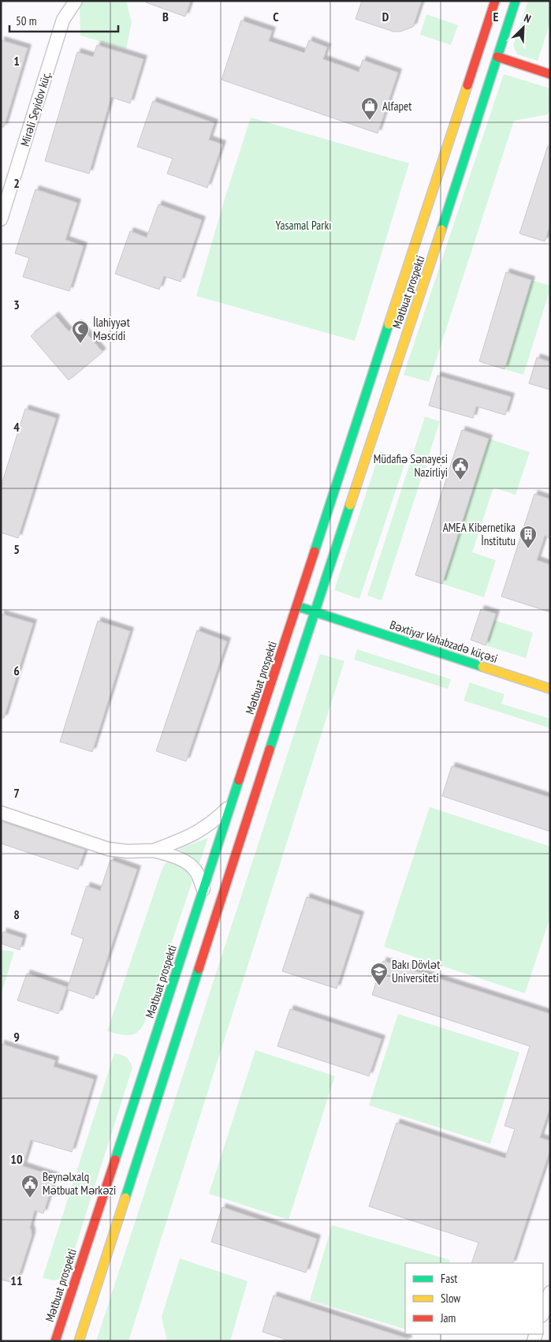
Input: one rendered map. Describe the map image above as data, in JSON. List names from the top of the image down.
{
  "streets": {
    "main road": ["Mətbuat prospekti", "Bəxtiyar Vahabzadə küçəsi"],
    "street": ["Mirəli Seyidov küç."]
  },
  "crossings": [
    ["Mətbuat prospekti", "Bəxtiyar Vahabzadə küçəsi"]
  ],
  "parks": ["Yasamal Parkı"],
  "places": {
    "shop": ["Alfapet"],
    "mosque": ["İlahiyyət Məscidi"],
    "public building": ["Müdafiə Sənayesi Nazirliyi", "Beynəlxalq Mətbuat Mərkəzi"],
    "building": ["AMEA Kibernetika İnstitutu"],
    "school or university": ["Bakı Dövlət Universiteti"]
  },
  "legend": ["Fast", "Slow", "Jam"],
  "scale_bar": "50 m",
  "north": "top right",
  "grid": {
    "columns": [
      "B",
      "C",
      "D",
      "E"
    ],
    "rows": [
      "1",
      "2",
      "3",
      "4",
      "5",
      "6",
      "7",
      "8",
      "9",
      "10",
      "11"
    ]
  }
}
